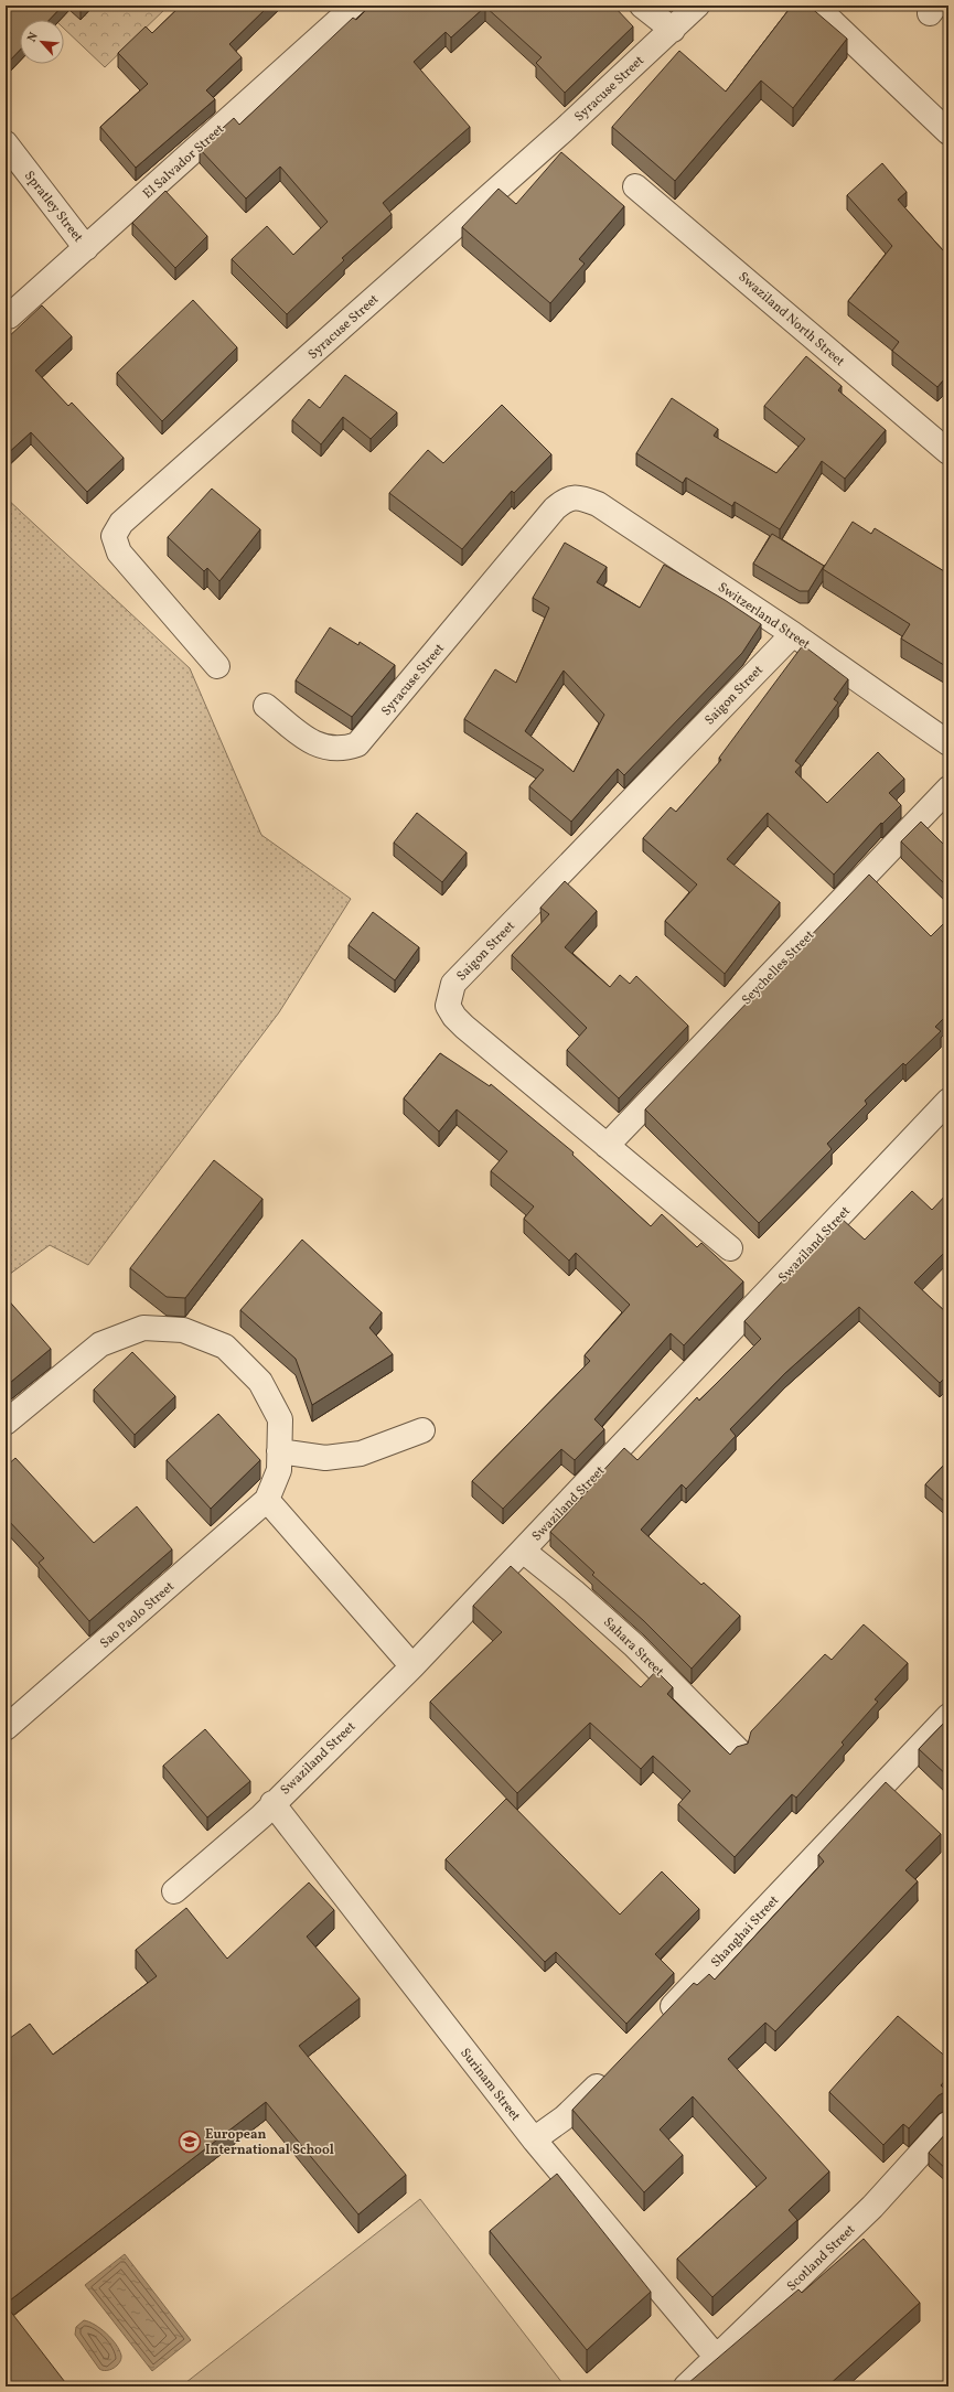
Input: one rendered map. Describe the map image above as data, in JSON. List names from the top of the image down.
{
  "streets": {
    "street": [
      "Syracuse Street",
      "El Salvador Street",
      "Spratley Street",
      "Swaziland North Street",
      "Switzerland Street",
      "Saigon Street",
      "Seychelles Street",
      "Swaziland Street",
      "Sao Paolo Street",
      "Sahara Street",
      "Shanghai Street",
      "Surinam Street",
      "Scotland Street"
    ]
  },
  "crossings": [
    ["Syracuse Street", "Switzerland Street"],
    ["El Salvador Street", "Spratley Street"],
    ["Switzerland Street", "Saigon Street"],
    ["Saigon Street", "Seychelles Street"],
    ["Swaziland Street", "Sahara Street"],
    ["Swaziland Street", "Surinam Street"],
    ["Surinam Street", "Scotland Street"]
  ],
  "places": {
    "school or university": ["European International School"]
  },
  "north": "top left"
}
